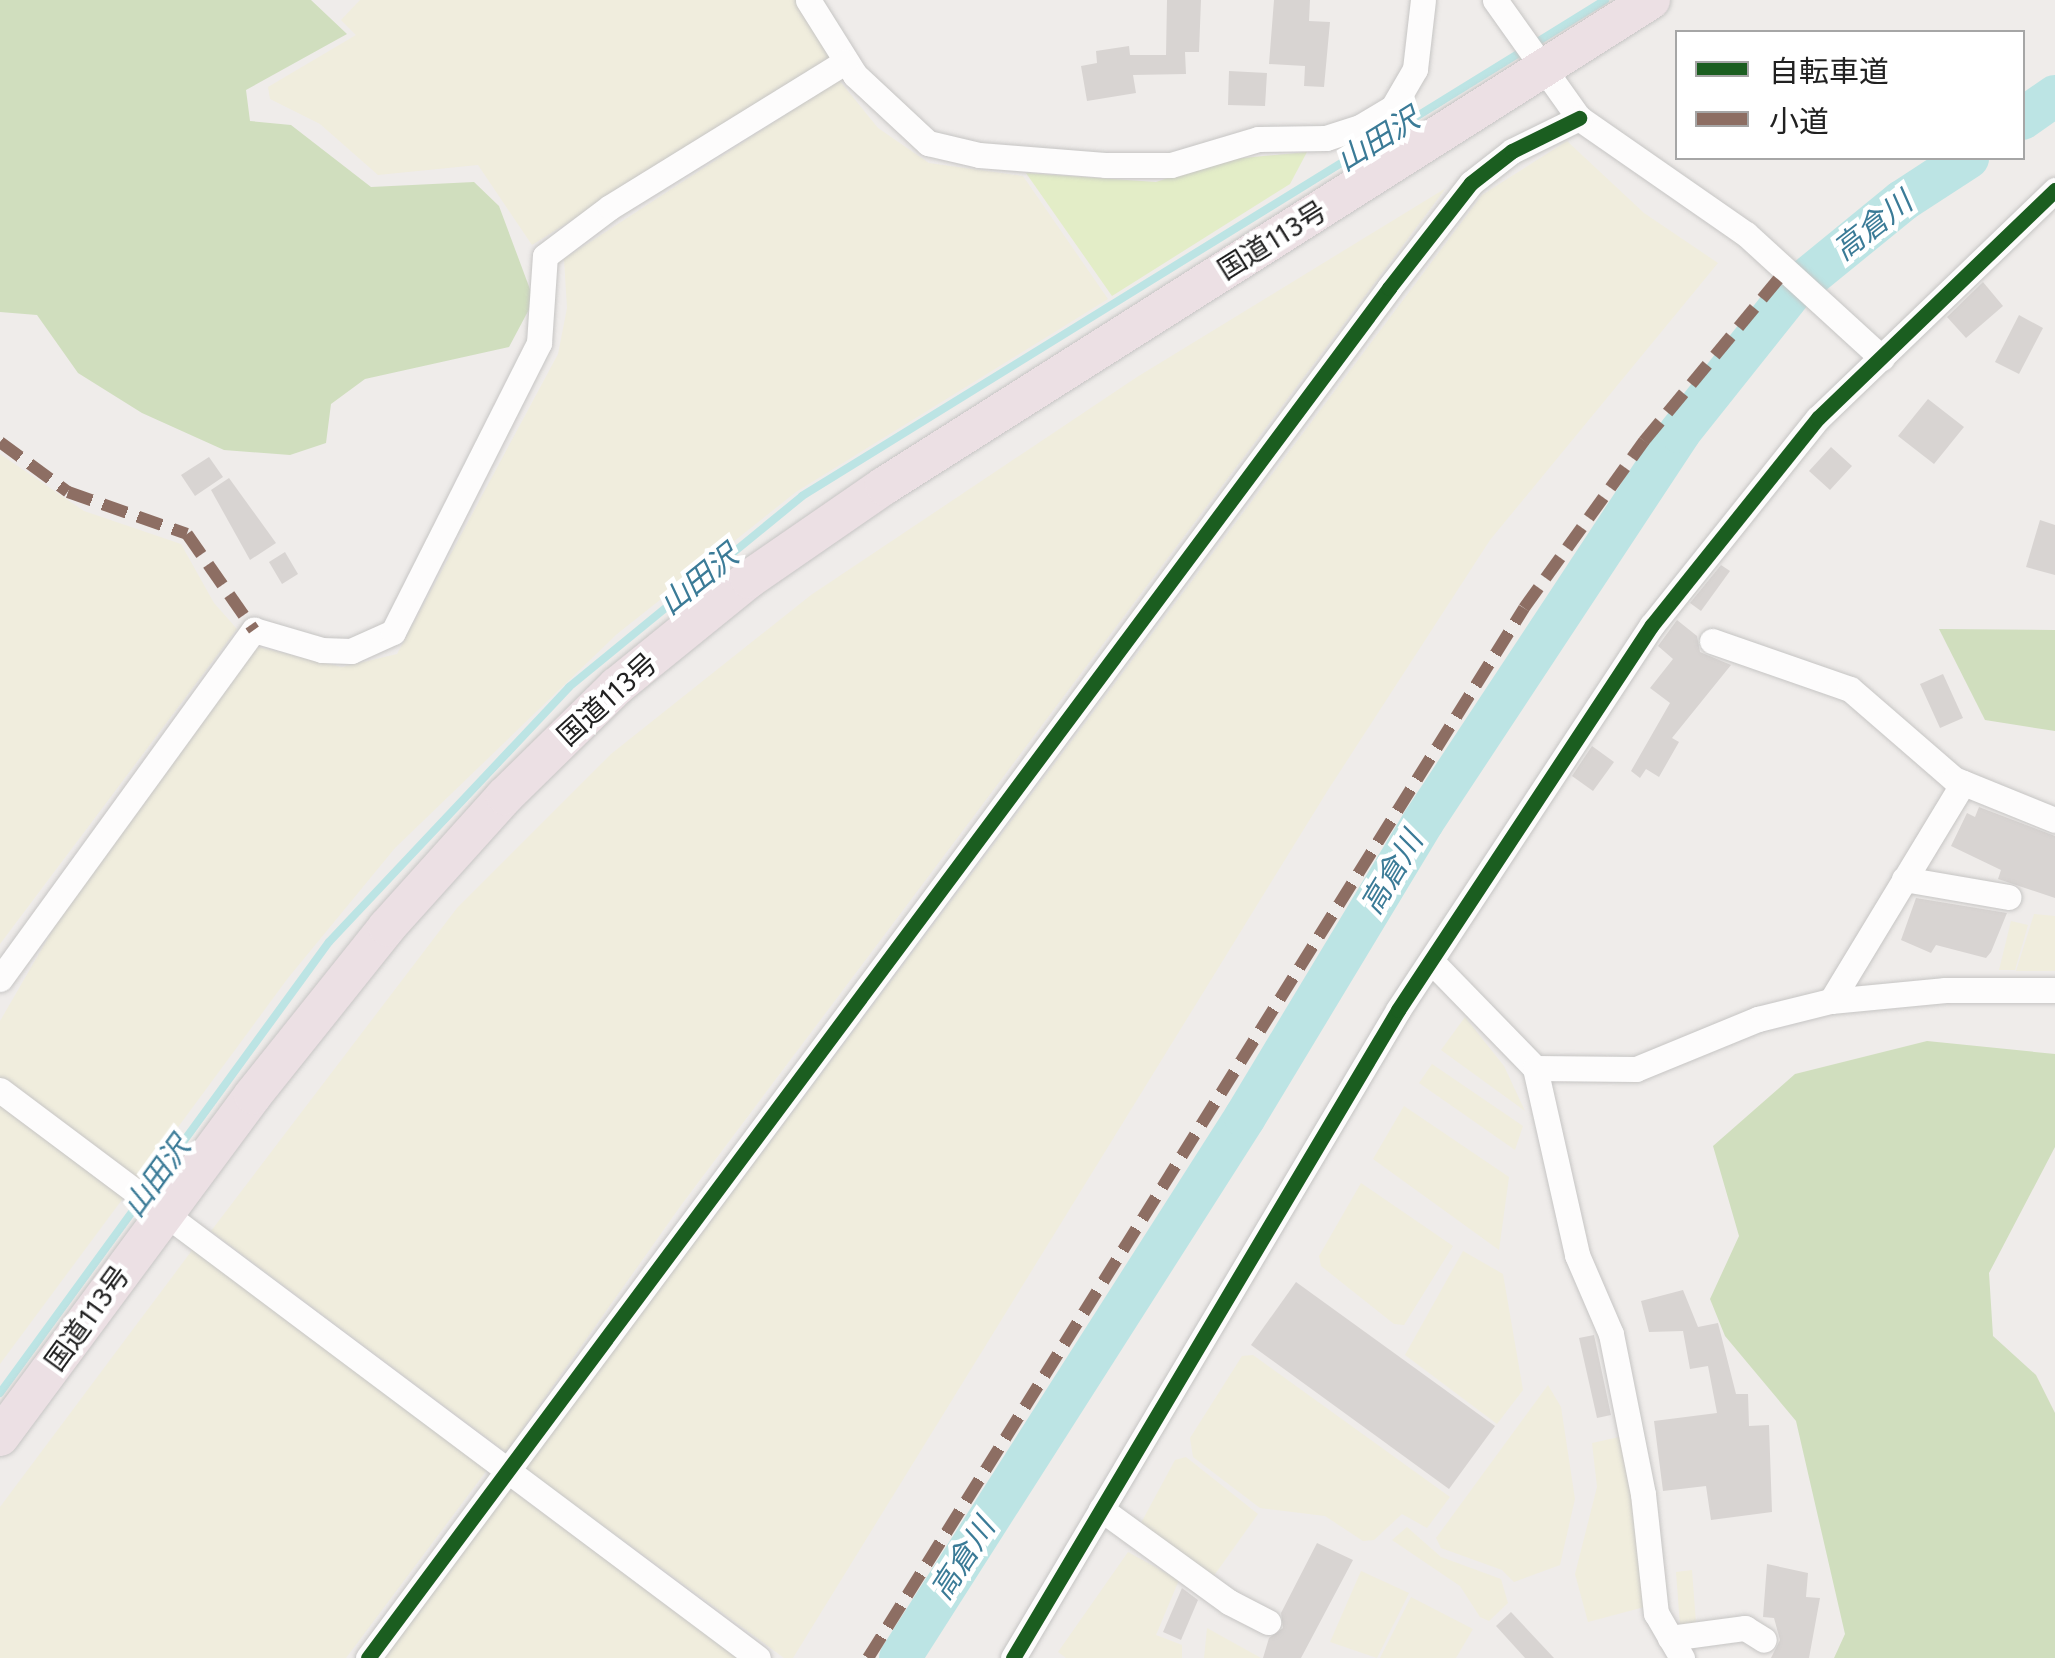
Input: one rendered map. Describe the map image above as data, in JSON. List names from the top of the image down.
{
  "streets": {
    "highway": ["国道113号"]
  },
  "water": ["山田沢", "高倉川"],
  "legend": ["自転車道", "小道"]
}
